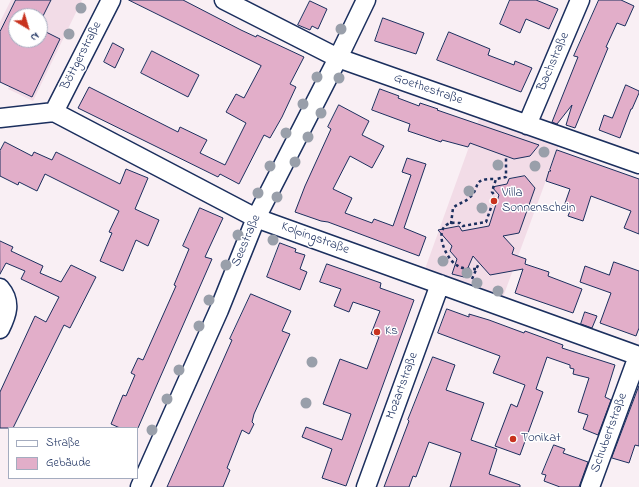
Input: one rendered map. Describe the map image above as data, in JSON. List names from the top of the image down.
{
  "streets": {
    "street": [
      "Böttgerstraße",
      "Bachstraße",
      "Goethestraße",
      "Kolpingstraße",
      "Seestraße",
      "Mozartstraße",
      "Schubertstraße"
    ]
  },
  "crossings": [
    ["Böttgerstraße", "Kolpingstraße"],
    ["Bachstraße", "Goethestraße"],
    ["Goethestraße", "Seestraße"],
    ["Kolpingstraße", "Seestraße"],
    ["Kolpingstraße", "Mozartstraße"],
    ["Kolpingstraße", "Schubertstraße"]
  ],
  "places": ["Villa Sonnenschein", "Ks", "Tonikat"],
  "legend": ["Straße", "Gebäude"],
  "north": "bottom right"
}
